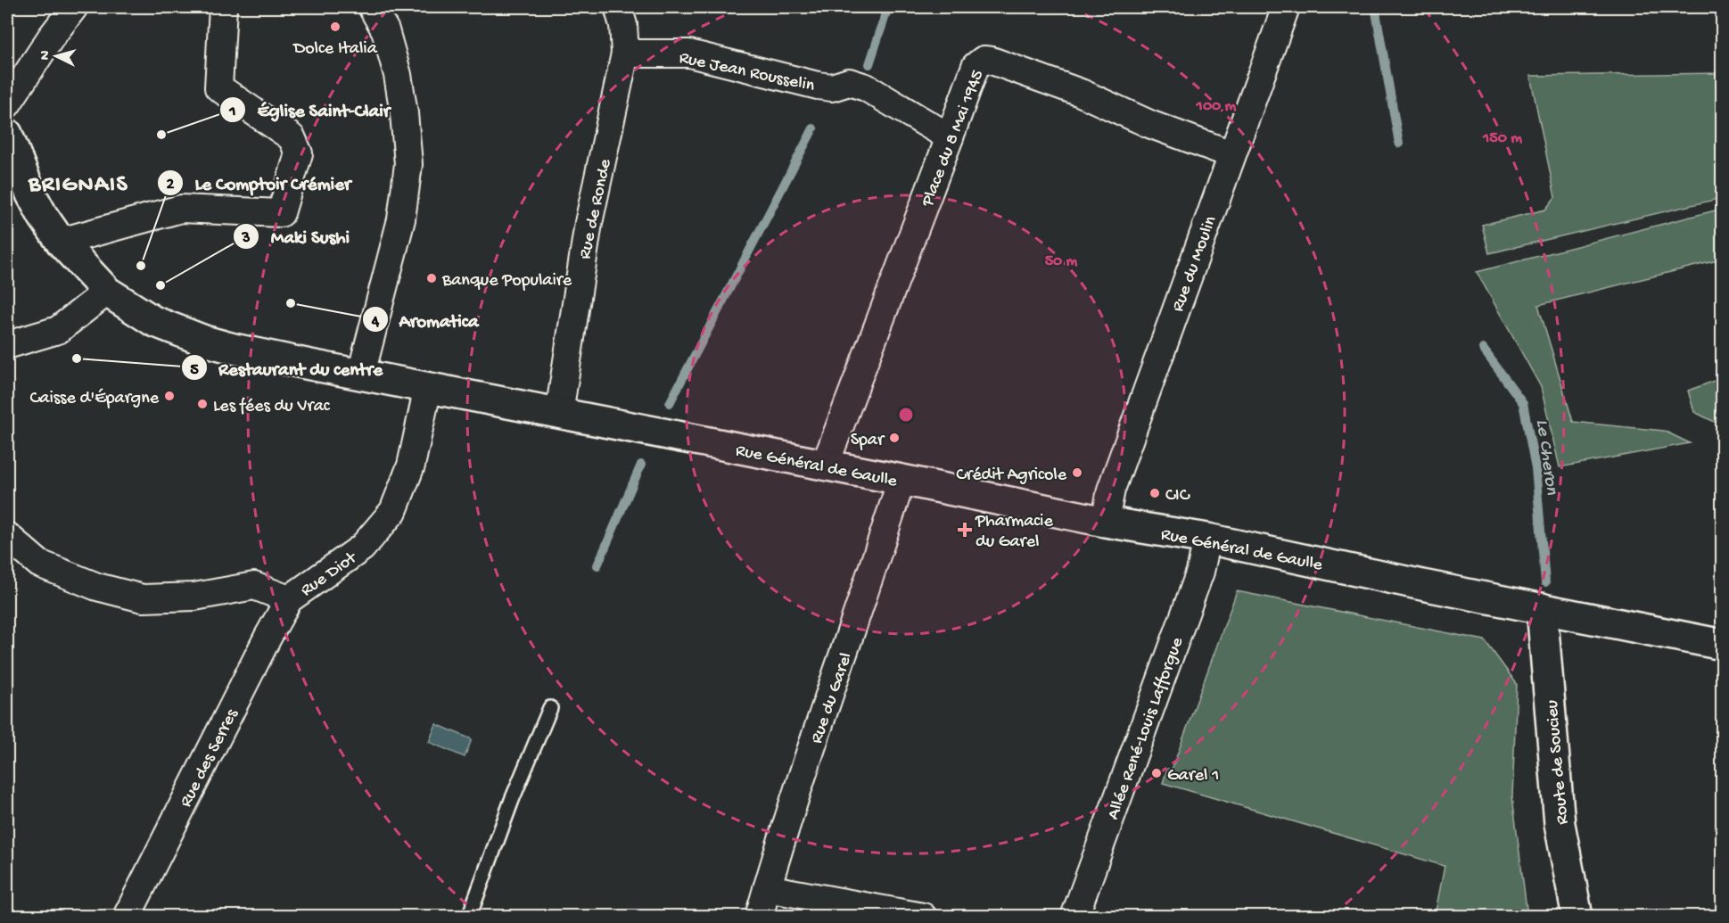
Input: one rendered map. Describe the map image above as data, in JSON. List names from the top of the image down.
{
  "streets": {
    "street": [
      "Rue Jean Rousselin",
      "Place du 8 Mai 1945",
      "Rue de Ronde",
      "Rue du Moulin",
      "Rue Général de Gaulle",
      "Rue Diot",
      "Rue du Garel",
      "Allée René-Louis Lafforgue",
      "Rue des Serres",
      "Route de Soucieu"
    ]
  },
  "crossings": [
    ["Rue Jean Rousselin", "Place du 8 Mai 1945"],
    ["Rue Jean Rousselin", "Rue de Ronde"],
    ["Place du 8 Mai 1945", "Rue du Moulin"],
    ["Place du 8 Mai 1945", "Rue Général de Gaulle"],
    ["Rue de Ronde", "Rue Général de Gaulle"],
    ["Rue du Moulin", "Rue Général de Gaulle"],
    ["Rue Général de Gaulle", "Rue Diot"],
    ["Rue Général de Gaulle", "Rue du Garel"],
    ["Rue Général de Gaulle", "Allée René-Louis Lafforgue"],
    ["Rue Général de Gaulle", "Route de Soucieu"],
    ["Rue Diot", "Rue des Serres"]
  ],
  "districts": ["BRIGNAIS"],
  "water": ["Le Cheron"],
  "places": {
    "other": [
      "Dolce Italia",
      "Église Saint-Clair",
      "Le Comptoir Crémier",
      "Banque Populaire",
      "Maki Sushi",
      "Aromatica",
      "Restaurant du centre",
      "Caisse d'Épargne",
      "Les fées du Vrac",
      "Spar",
      "Crédit Agricole",
      "CIC",
      "Garel 1"
    ],
    "health": ["Pharmacie du Garel"]
  },
  "north": "left",
  "rings": ["100 m", "150 m", "50 m"]
}
